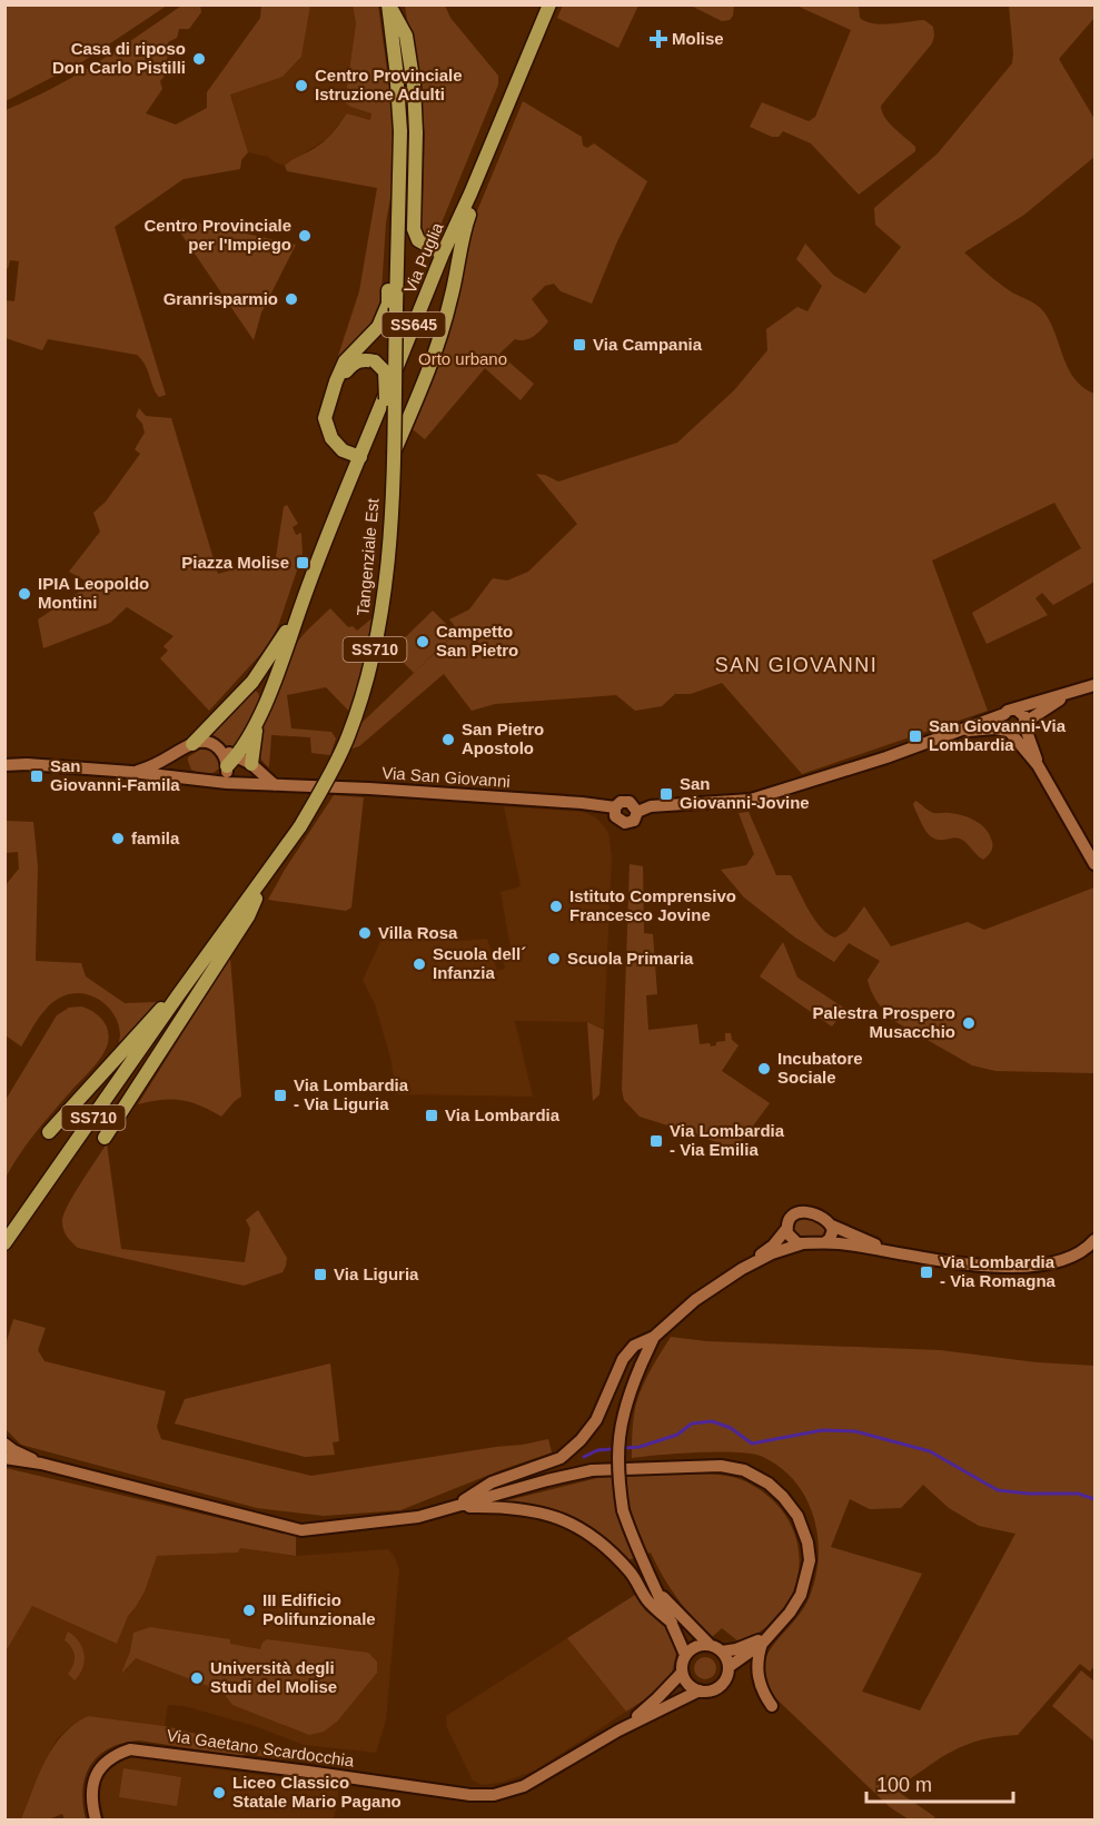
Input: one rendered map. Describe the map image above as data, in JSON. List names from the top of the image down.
{
  "streets": {
    "main road": [
      "Via Puglia",
      "SS645",
      "Tangenziale Est",
      "SS710"
    ],
    "street": ["Via San Giovanni", "Via Gaetano Scardocchia"]
  },
  "districts": ["SAN GIOVANNI"],
  "parks": ["Orto urbano"],
  "places": {
    "health": ["Molise"],
    "other": [
      "Casa di riposo Don Carlo Pistilli",
      "Centro Provinciale Istruzione Adulti",
      "Centro Provinciale per l'Impiego",
      "Granrisparmio",
      "IPIA Leopoldo Montini",
      "Campetto San Pietro",
      "San Pietro Apostolo",
      "famila",
      "Istituto Comprensivo Francesco Jovine",
      "Villa Rosa",
      "Scuola Primaria",
      "Scuola dell´ Infanzia",
      "Palestra Prospero Musacchio",
      "Incubatore Sociale",
      "III Edificio Polifunzionale",
      "Università degli Studi del Molise",
      "Liceo Classico Statale Mario Pagano"
    ],
    "transit": [
      "Via Campania",
      "Piazza Molise",
      "San Giovanni-Via Lombardia",
      "San Giovanni-Famila",
      "San Giovanni-Jovine",
      "Via Lombardia - Via Liguria",
      "Via Lombardia",
      "Via Lombardia - Via Emilia",
      "Via Lombardia - Via Romagna",
      "Via Liguria"
    ]
  },
  "scale_bar": "100 m"
}
